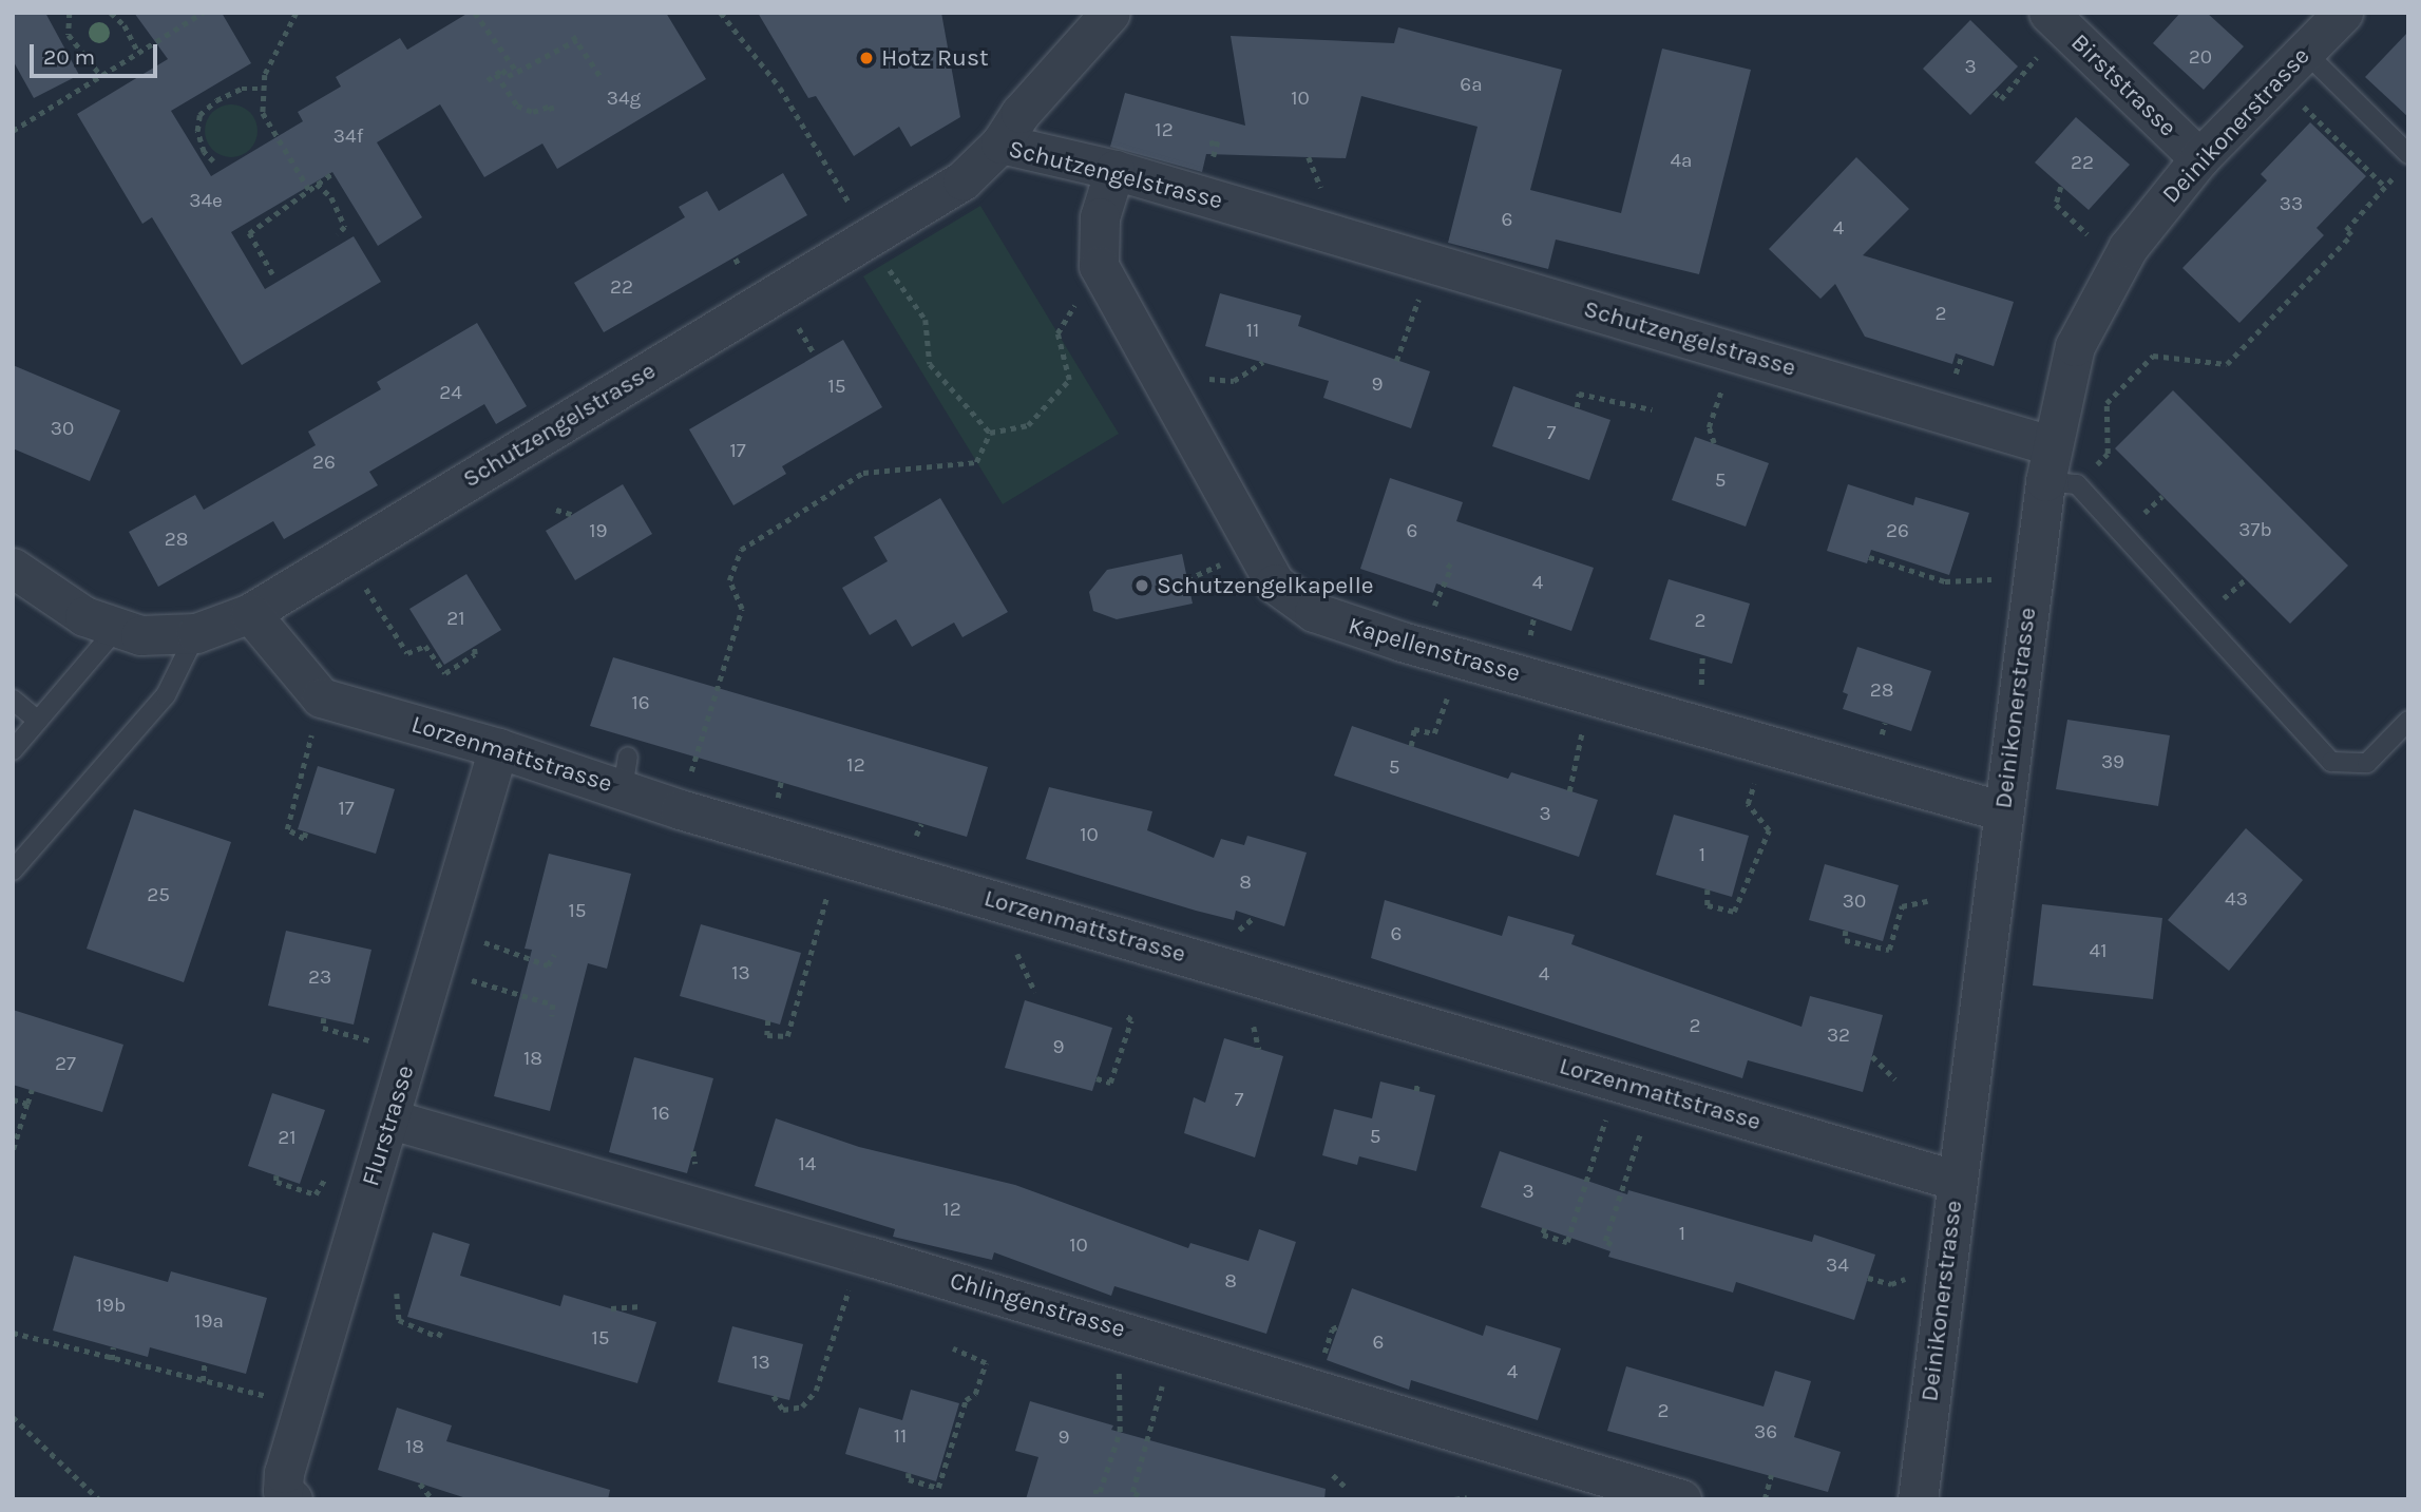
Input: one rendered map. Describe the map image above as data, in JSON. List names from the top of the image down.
{
  "streets": {
    "street": [
      "Birststrasse",
      "Deinikonerstrasse",
      "Schutzengelstrasse",
      "Kapellenstrasse",
      "Lorzenmattstrasse",
      "Flurstrasse",
      "Chlingenstrasse"
    ]
  },
  "crossings": [
    ["Birststrasse", "Deinikonerstrasse"],
    ["Deinikonerstrasse", "Schutzengelstrasse"],
    ["Deinikonerstrasse", "Kapellenstrasse"],
    ["Deinikonerstrasse", "Lorzenmattstrasse"],
    ["Schutzengelstrasse", "Kapellenstrasse"],
    ["Schutzengelstrasse", "Lorzenmattstrasse"],
    ["Lorzenmattstrasse", "Flurstrasse"],
    ["Flurstrasse", "Chlingenstrasse"]
  ],
  "places": ["Hotz Rust", "Schutzengelkapelle"],
  "house_numbers": [
    "20",
    "3",
    "6a",
    "34g",
    "10",
    "12",
    "34f",
    "4a",
    "22",
    "34e",
    "33",
    "6",
    "4",
    "22",
    "2",
    "11",
    "9",
    "15",
    "24",
    "30",
    "7",
    "17",
    "26",
    "5",
    "37b",
    "19",
    "6",
    "26",
    "28",
    "4",
    "21",
    "2",
    "28",
    "16",
    "39",
    "12",
    "5",
    "17",
    "3",
    "10",
    "1",
    "8",
    "25",
    "43",
    "30",
    "15",
    "6",
    "41",
    "13",
    "4",
    "23",
    "2",
    "32",
    "9",
    "18",
    "27",
    "7",
    "16",
    "5",
    "21",
    "14",
    "3",
    "12",
    "1",
    "10",
    "34",
    "8",
    "19b",
    "19a",
    "15",
    "6",
    "13",
    "4",
    "2",
    "36",
    "11",
    "9",
    "18"
  ],
  "scale_bar": "20 m"
}
